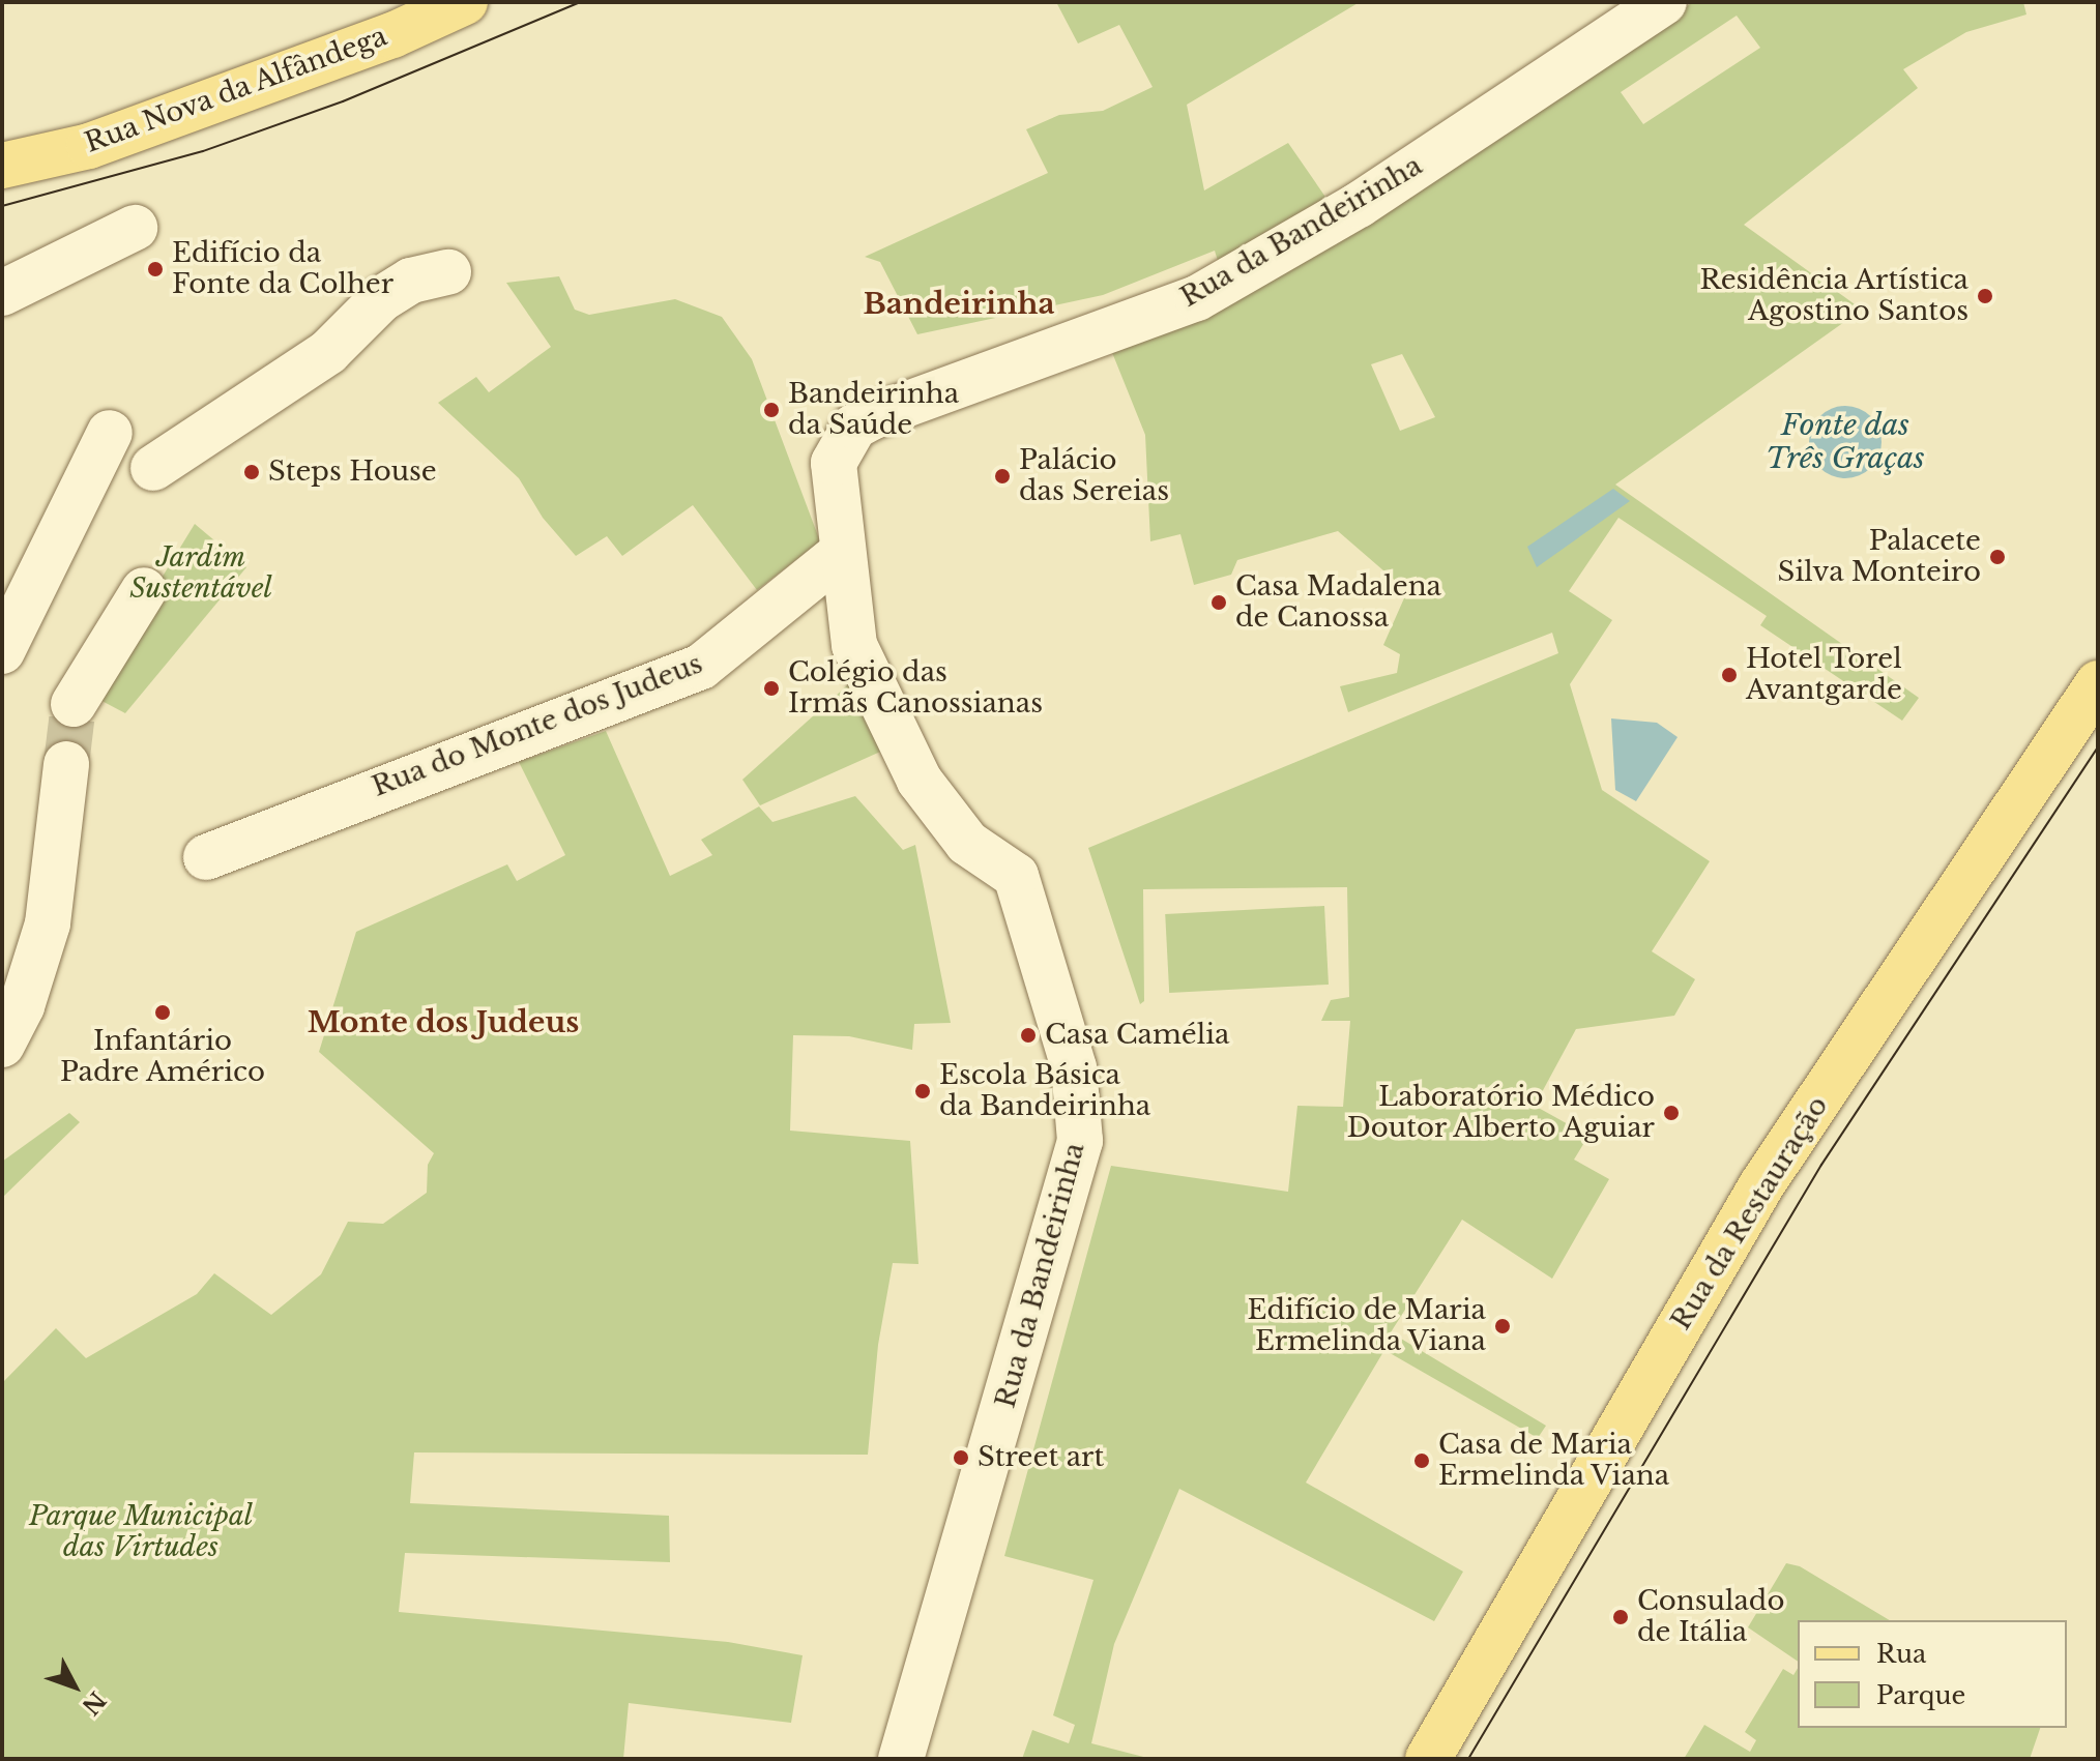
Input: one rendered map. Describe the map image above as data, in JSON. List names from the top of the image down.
{
  "streets": {
    "main road": ["Rua Nova da Alfândega", "Rua da Restauração"],
    "street": ["Rua da Bandeirinha", "Rua do Monte dos Judeus"]
  },
  "crossings": [
    ["Rua da Bandeirinha", "Rua do Monte dos Judeus"]
  ],
  "districts": ["Bandeirinha", "Monte dos Judeus"],
  "water": ["Fonte das Três Graças"],
  "parks": ["Jardim Sustentável", "Parque Municipal das Virtudes"],
  "places": [
    "Edifício da Fonte da Colher",
    "Residência Artística Agostino Santos",
    "Bandeirinha da Saúde",
    "Steps House",
    "Palácio das Sereias",
    "Palacete Silva Monteiro",
    "Casa Madalena de Canossa",
    "Hotel Torel Avantgarde",
    "Colégio das Irmãs Canossianas",
    "Infantário Padre Américo",
    "Casa Camélia",
    "Escola Básica da Bandeirinha",
    "Laboratório Médico Doutor Alberto Aguiar",
    "Edifício de Maria Ermelinda Viana",
    "Street art",
    "Casa de Maria Ermelinda Viana",
    "Consulado de Itália"
  ],
  "legend": ["Rua", "Parque"],
  "north": "bottom right"
}
